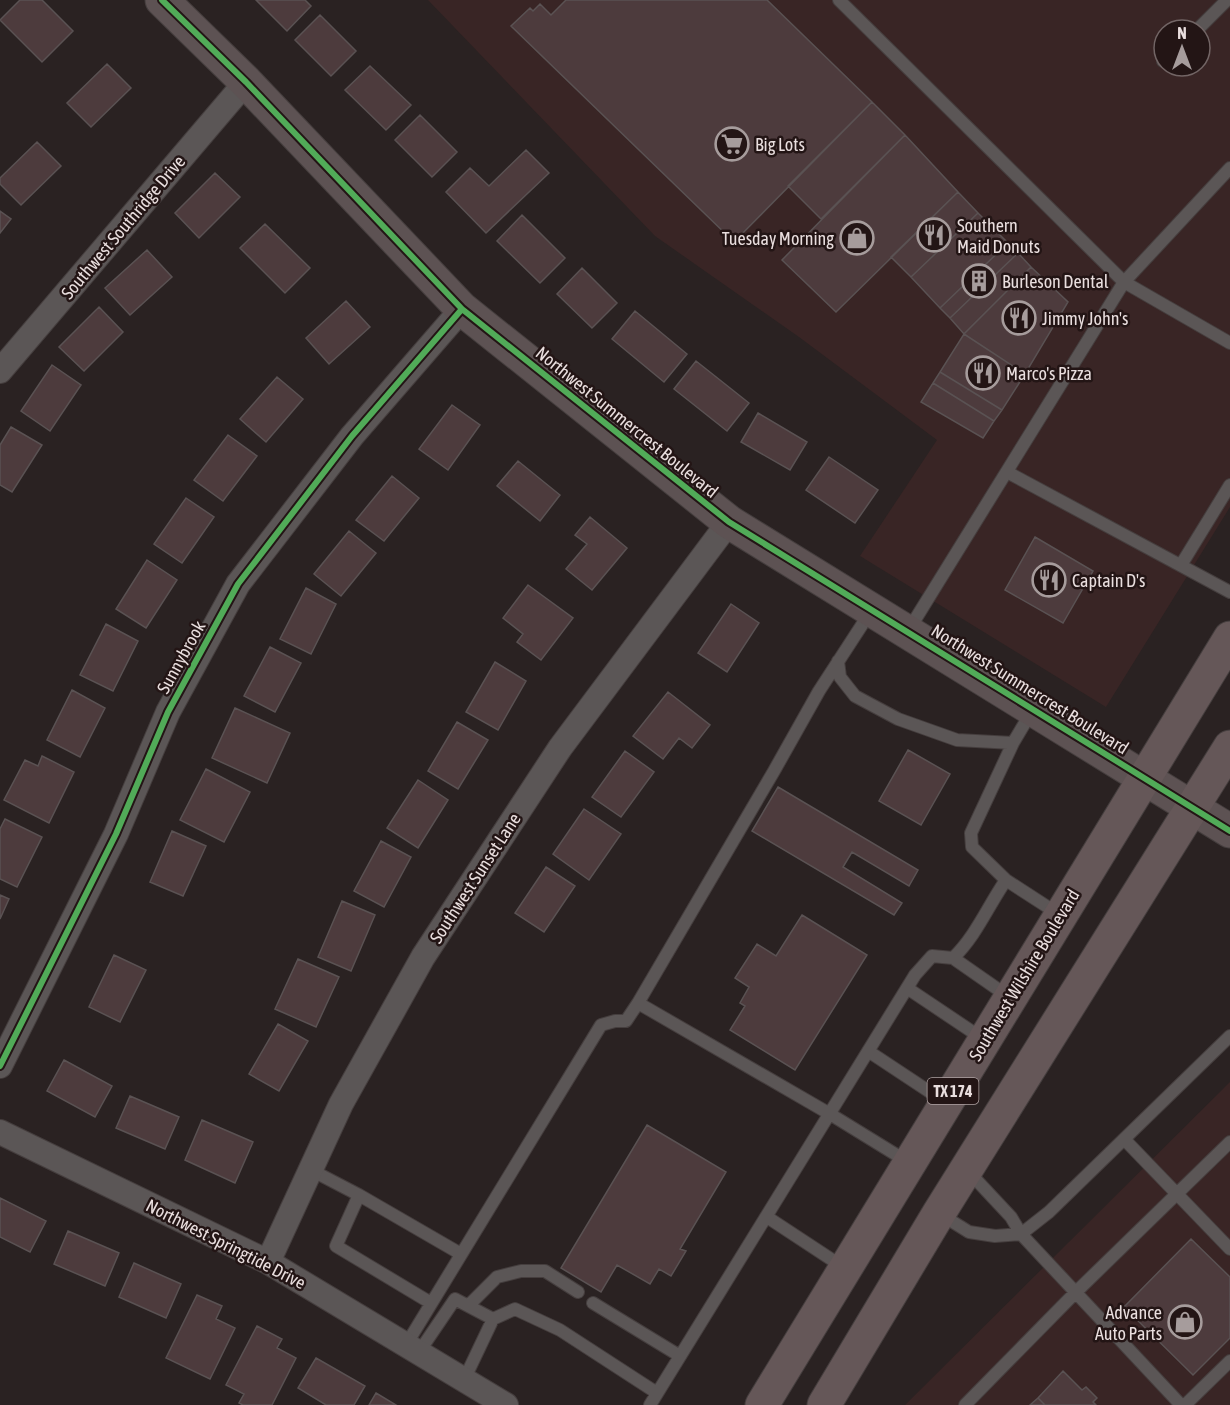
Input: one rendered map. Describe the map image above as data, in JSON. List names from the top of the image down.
{
  "streets": {
    "main road": ["Southwest Wilshire Boulevard", "TX 174"],
    "street": [
      "Southwest Southridge Drive",
      "Northwest Summercrest Boulevard",
      "Sunnybrook",
      "Southwest Sunset Lane",
      "Northwest Springtide Drive"
    ]
  },
  "crossings": [
    ["Southwest Southridge Drive", "Northwest Summercrest Boulevard"],
    ["Northwest Summercrest Boulevard", "Sunnybrook"],
    ["Northwest Summercrest Boulevard", "Southwest Sunset Lane"],
    ["Northwest Summercrest Boulevard", "Southwest Wilshire Boulevard"],
    ["Northwest Summercrest Boulevard", "TX 174"],
    ["Southwest Sunset Lane", "Northwest Springtide Drive"]
  ],
  "places": {
    "supermarket": ["Big Lots"],
    "restaurant": [
      "Southern Maid Donuts",
      "Jimmy John's",
      "Marco's Pizza",
      "Captain D's"
    ],
    "shop": ["Tuesday Morning", "Advance Auto Parts"],
    "building": ["Burleson Dental"]
  },
  "north": "top"
}
